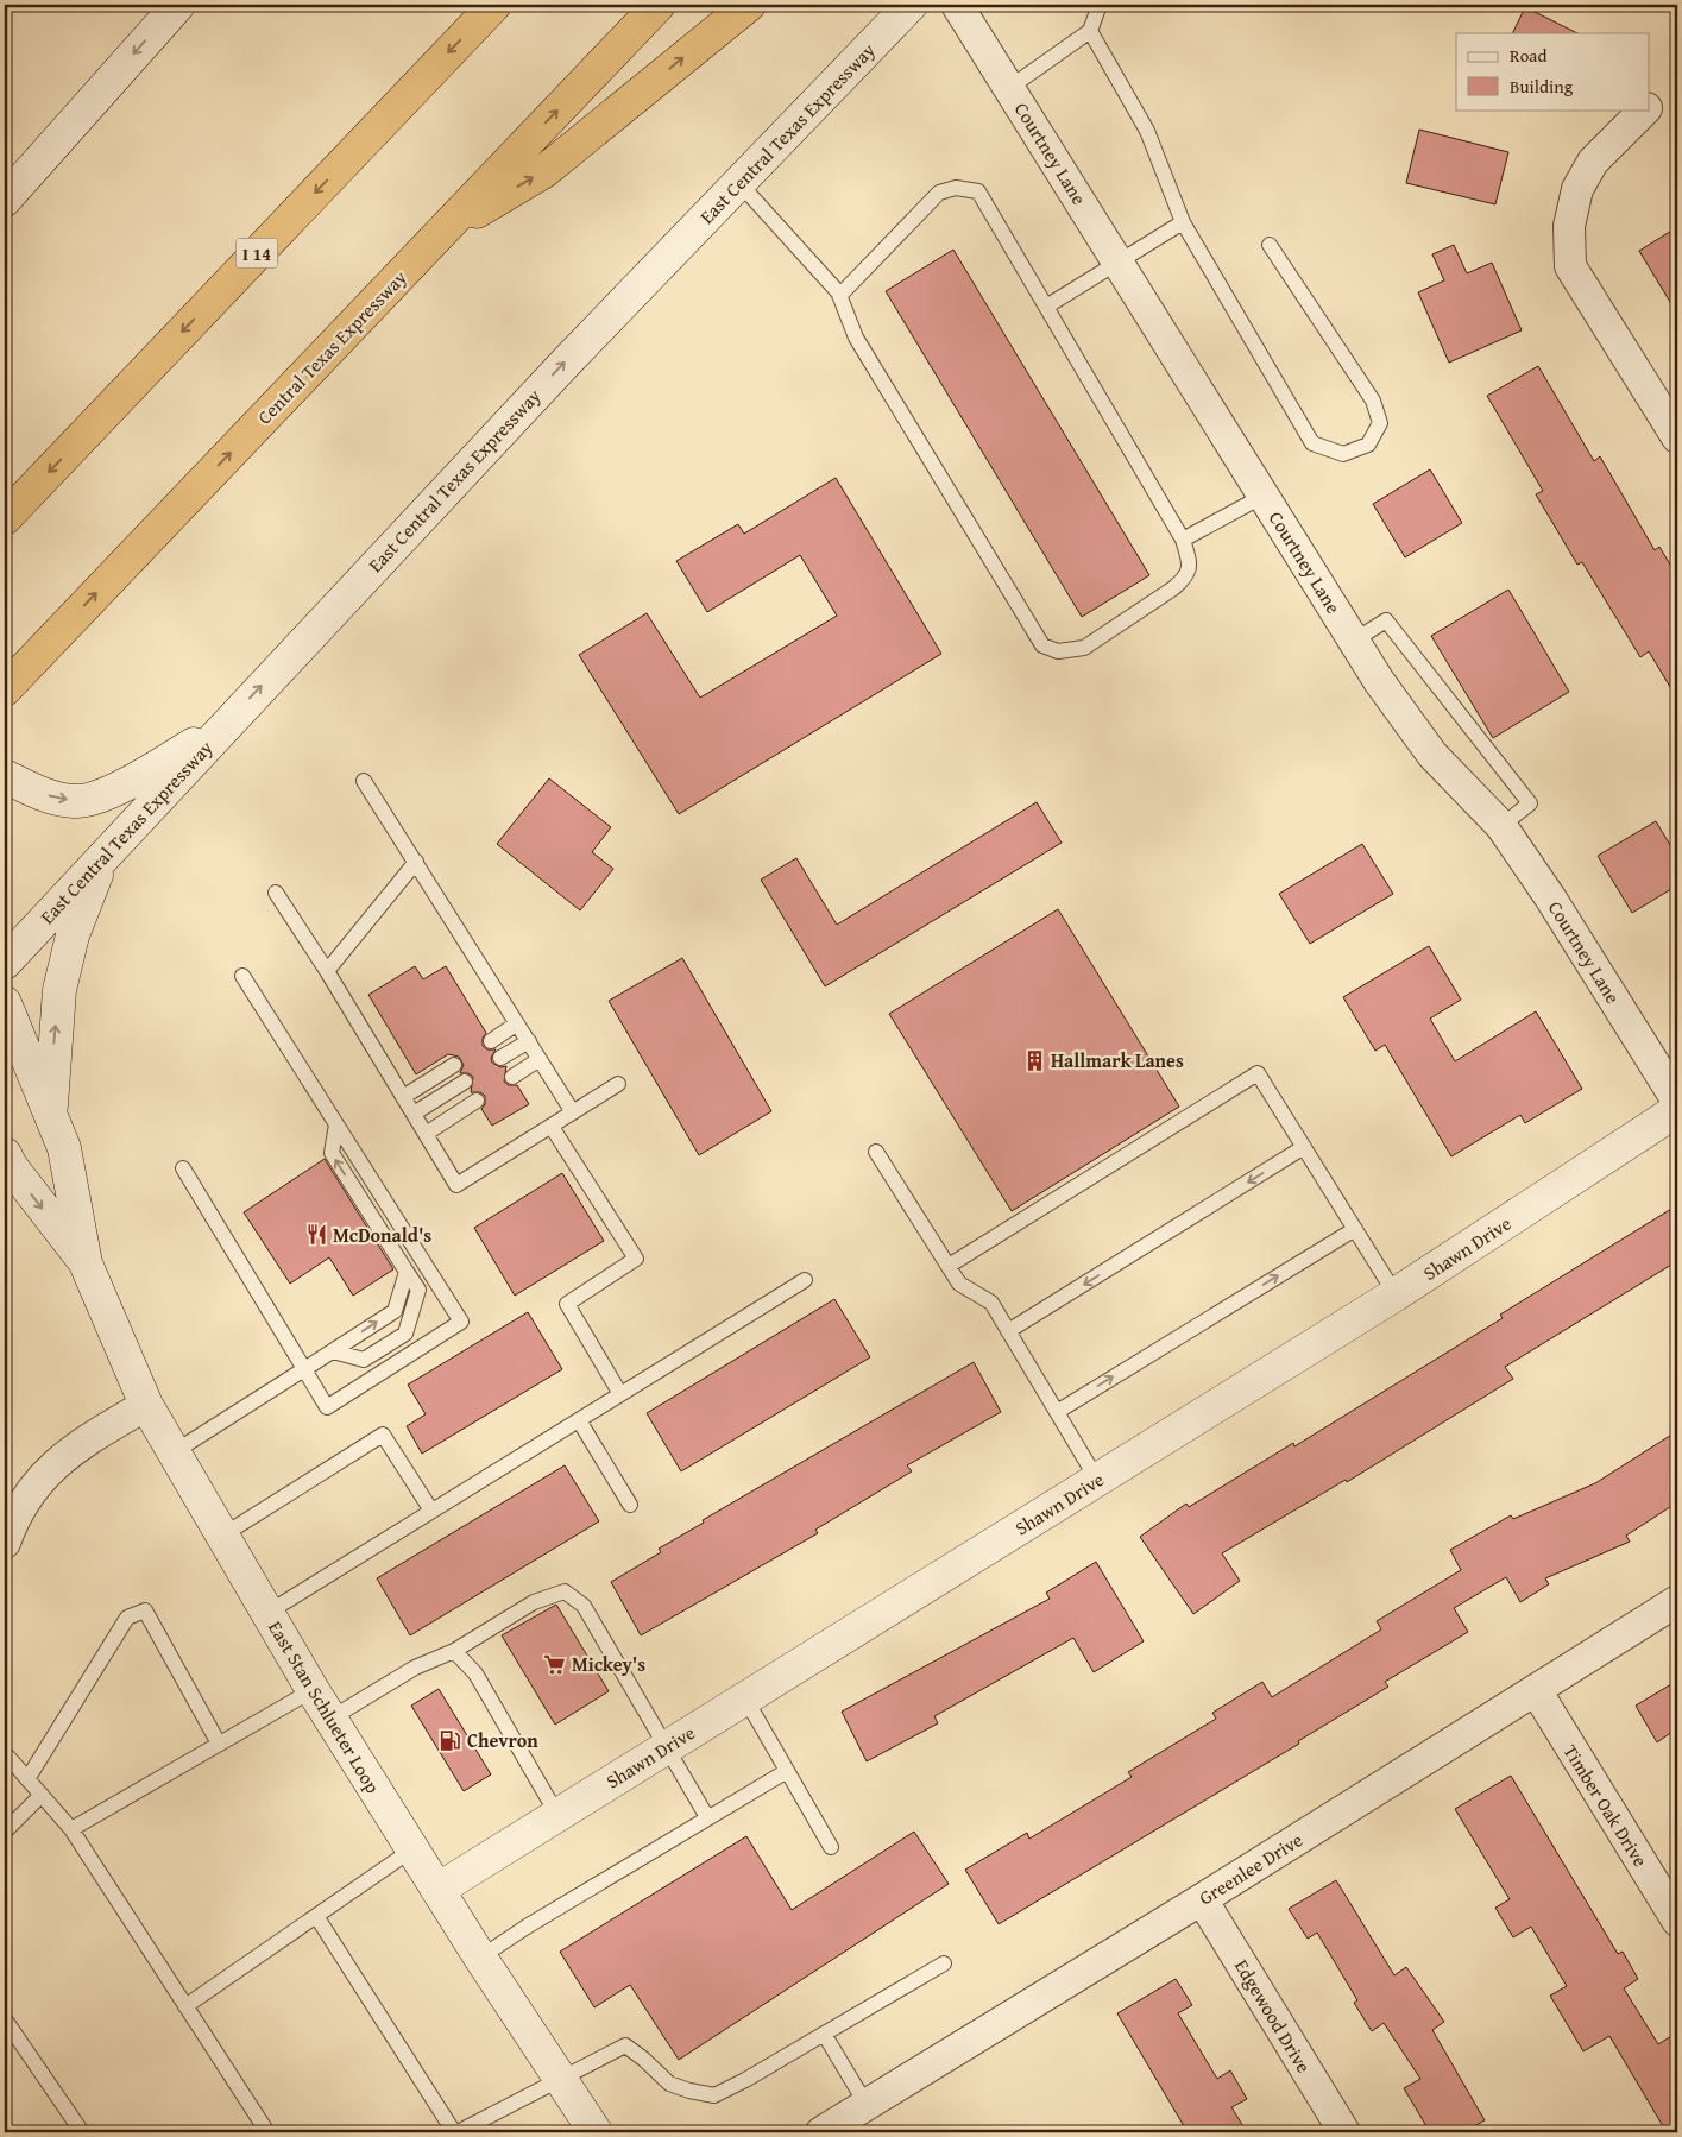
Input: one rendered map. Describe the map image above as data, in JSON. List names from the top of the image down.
{
  "streets": {
    "highway": ["I 14", "Central Texas Expressway"],
    "main road": ["East Central Texas Expressway", "Shawn Drive", "East Stan Schlueter Loop"],
    "street": [
      "Courtney Lane",
      "Timber Oak Drive",
      "Greenlee Drive",
      "Edgewood Drive"
    ]
  },
  "crossings": [
    ["Shawn Drive", "East Stan Schlueter Loop"],
    ["Timber Oak Drive", "Greenlee Drive"],
    ["Greenlee Drive", "Edgewood Drive"]
  ],
  "one_way": ["East Central Texas Expressway"],
  "places": {
    "building": ["Hallmark Lanes"],
    "restaurant": ["McDonald's"],
    "supermarket": ["Mickey's"],
    "fuel station": ["Chevron"]
  },
  "legend": ["Road", "Building"]
}
